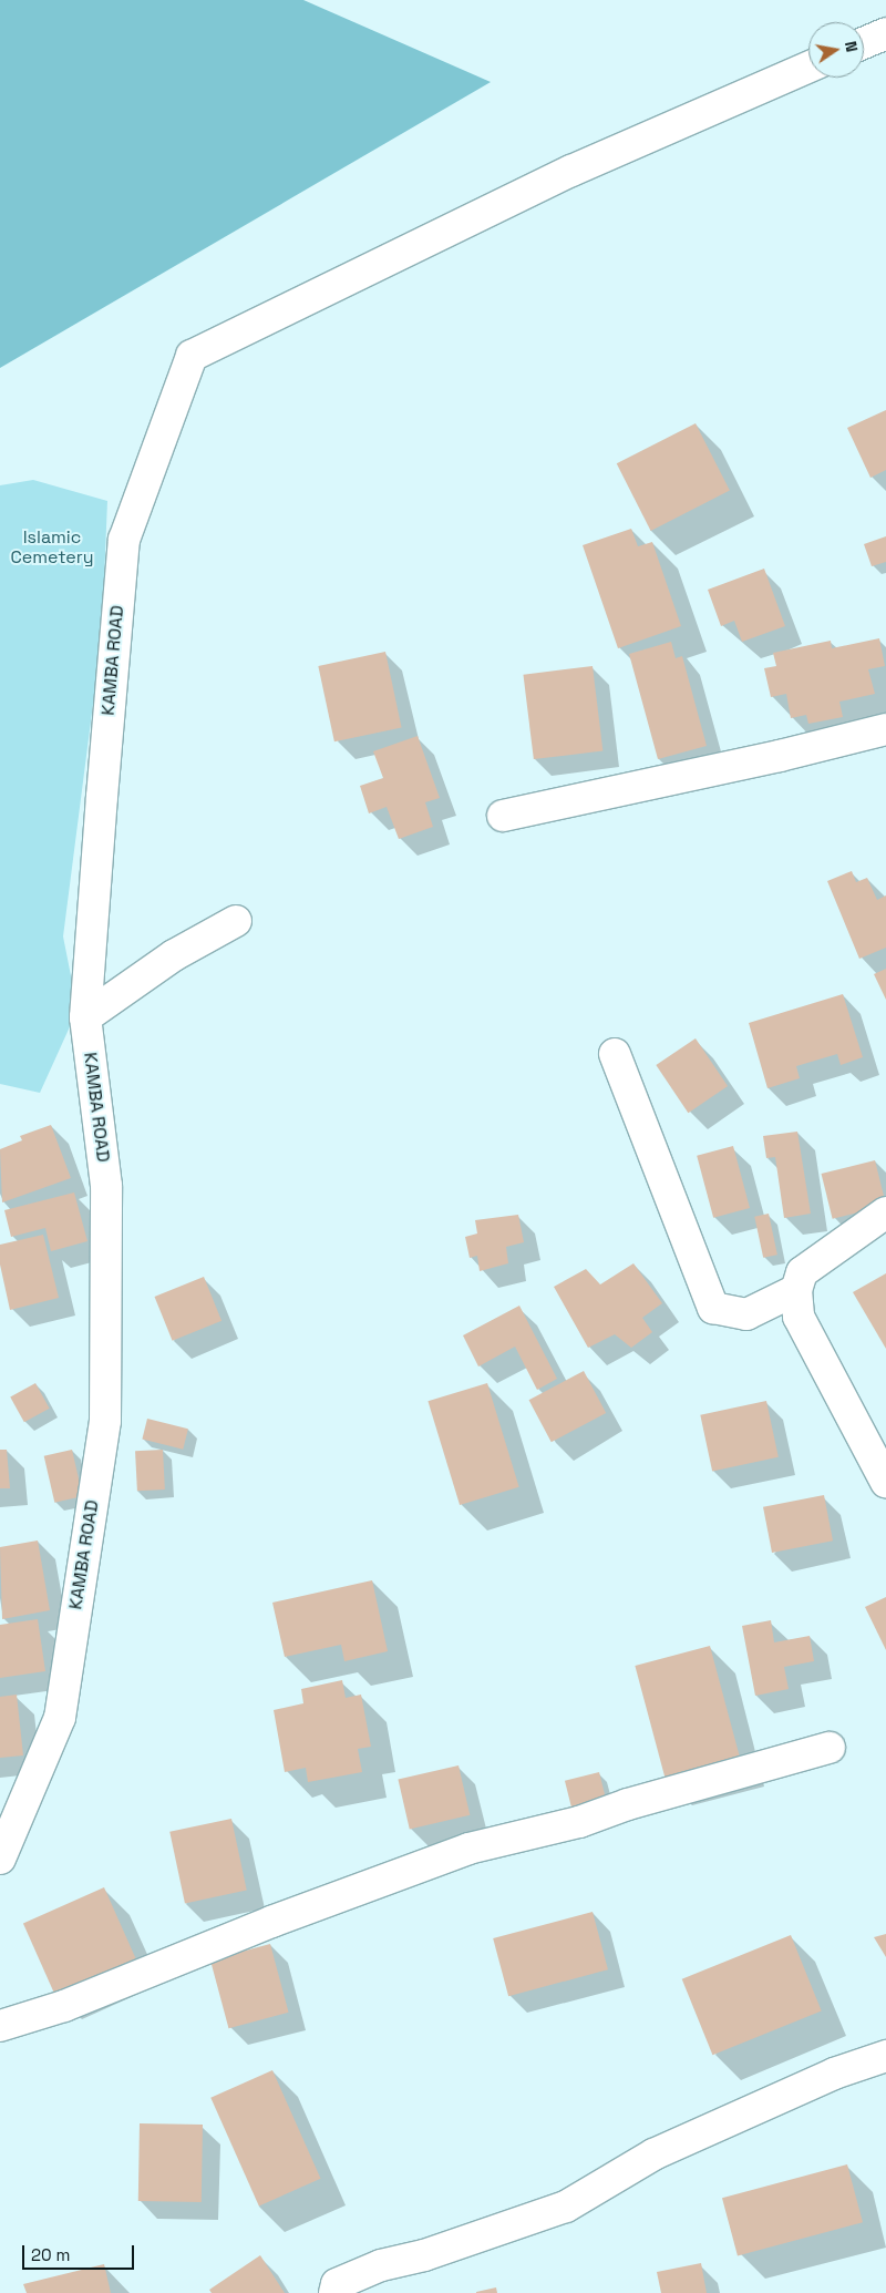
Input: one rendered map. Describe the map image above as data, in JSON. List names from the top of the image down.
{
  "streets": {
    "street": ["KAMBA ROAD"]
  },
  "parks": ["Islamic Cemetery"],
  "scale_bar": "20 m",
  "north": "right"
}
